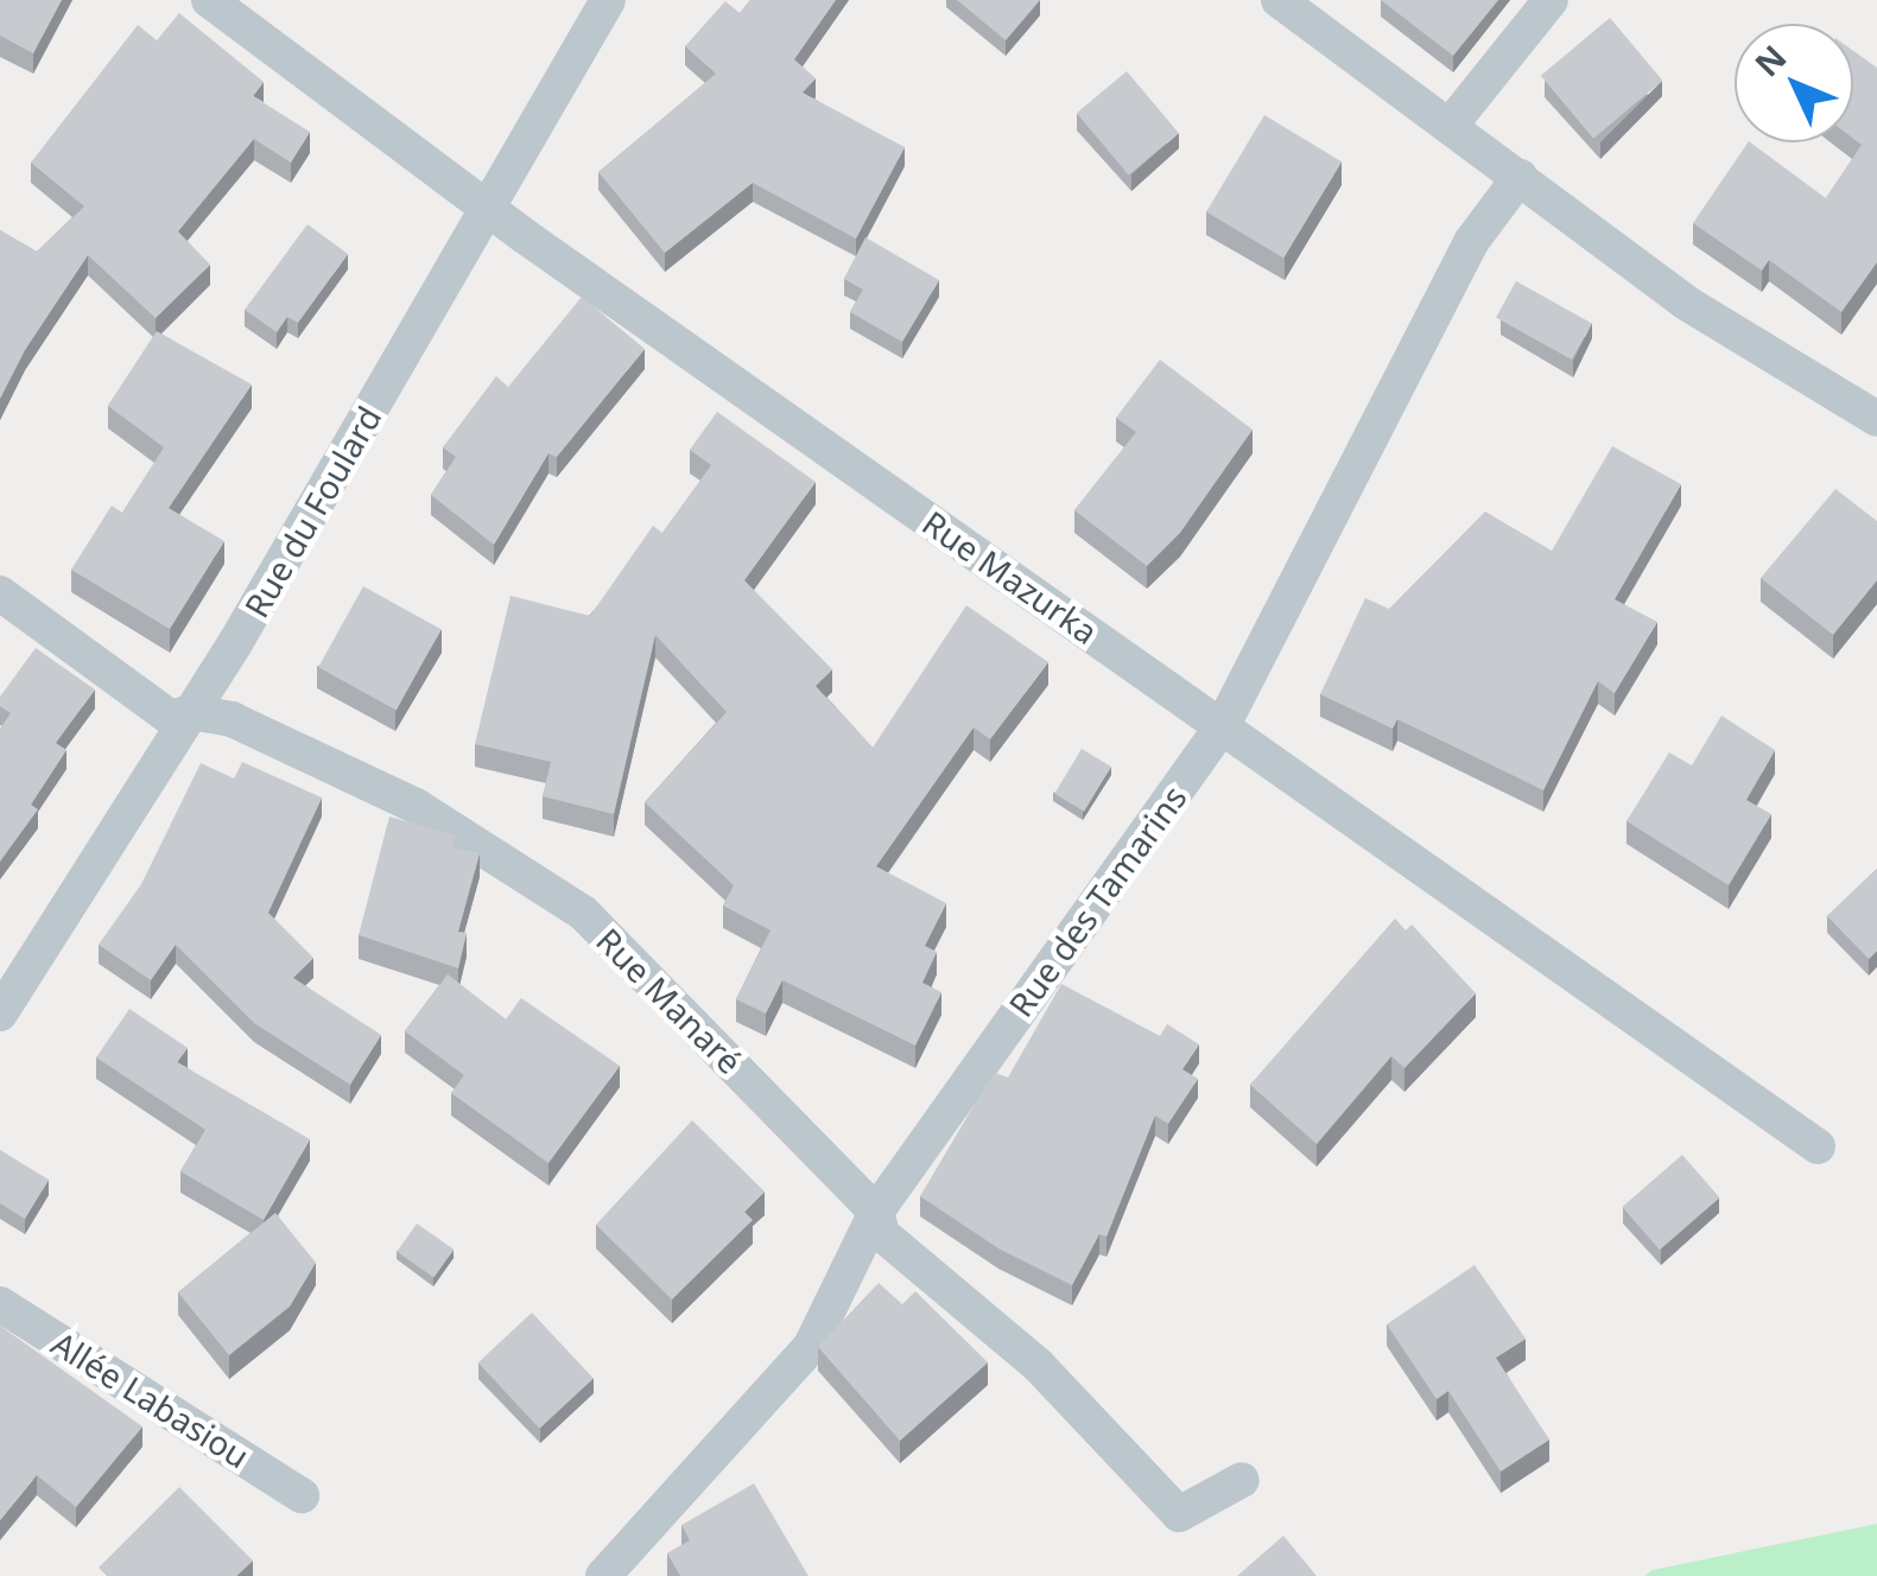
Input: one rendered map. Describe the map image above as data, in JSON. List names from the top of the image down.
{
  "streets": {
    "street": [
      "Rue du Foulard",
      "Rue Mazurka",
      "Rue des Tamarins",
      "Rue Manaré",
      "Allée Labasiou"
    ]
  },
  "crossings": [
    ["Rue du Foulard", "Rue Mazurka"],
    ["Rue du Foulard", "Rue Manaré"],
    ["Rue Mazurka", "Rue des Tamarins"],
    ["Rue des Tamarins", "Rue Manaré"]
  ],
  "north": "top left"
}
